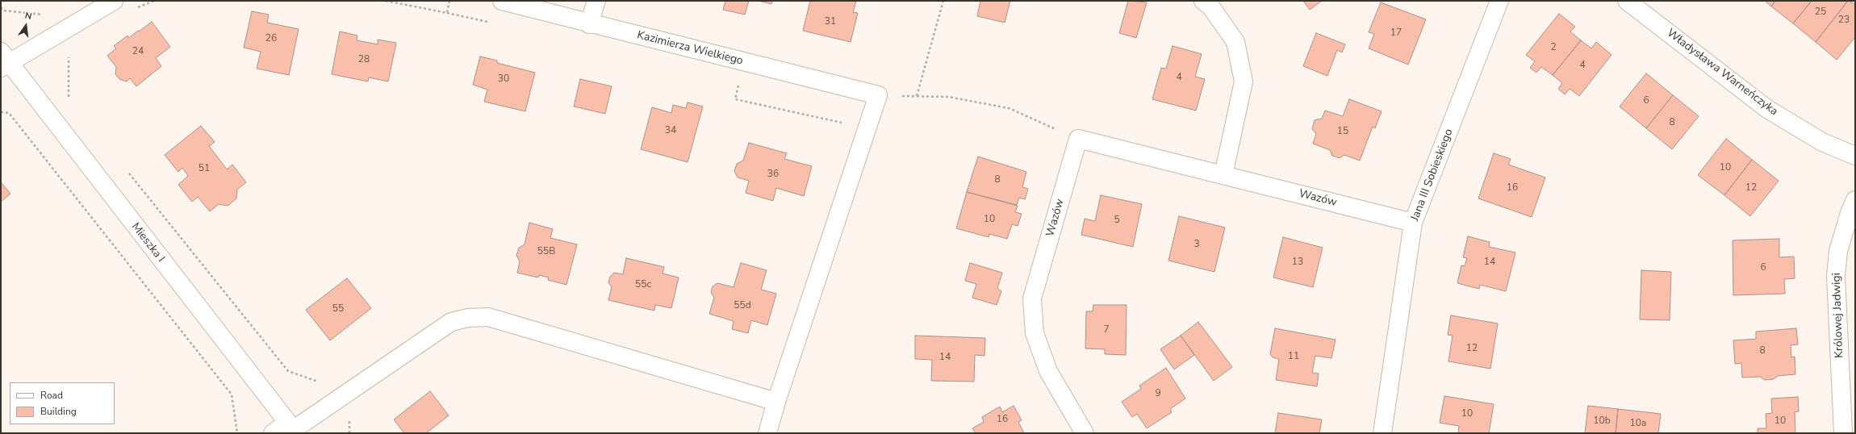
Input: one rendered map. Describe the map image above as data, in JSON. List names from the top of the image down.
{
  "streets": {
    "street": [
      "Kazimierza Wielkiego",
      "Władysława Warneńczyka",
      "Jana III Sobieskiego",
      "Wazów",
      "Mieszka I",
      "Królowej Jadwigi"
    ]
  },
  "crossings": [
    ["Jana III Sobieskiego", "Wazów"]
  ],
  "house_numbers": [
    "25",
    "23",
    "31",
    "17",
    "26",
    "2",
    "24",
    "28",
    "4",
    "4",
    "30",
    "6",
    "8",
    "34",
    "15",
    "10",
    "51",
    "36",
    "8",
    "16",
    "12",
    "10",
    "5",
    "3",
    "55B",
    "13",
    "14",
    "6",
    "55c",
    "55d",
    "55",
    "7",
    "12",
    "8",
    "11",
    "14",
    "9",
    "10",
    "16",
    "10b",
    "10",
    "10a"
  ],
  "legend": ["Road", "Building"],
  "north": "top"
}
